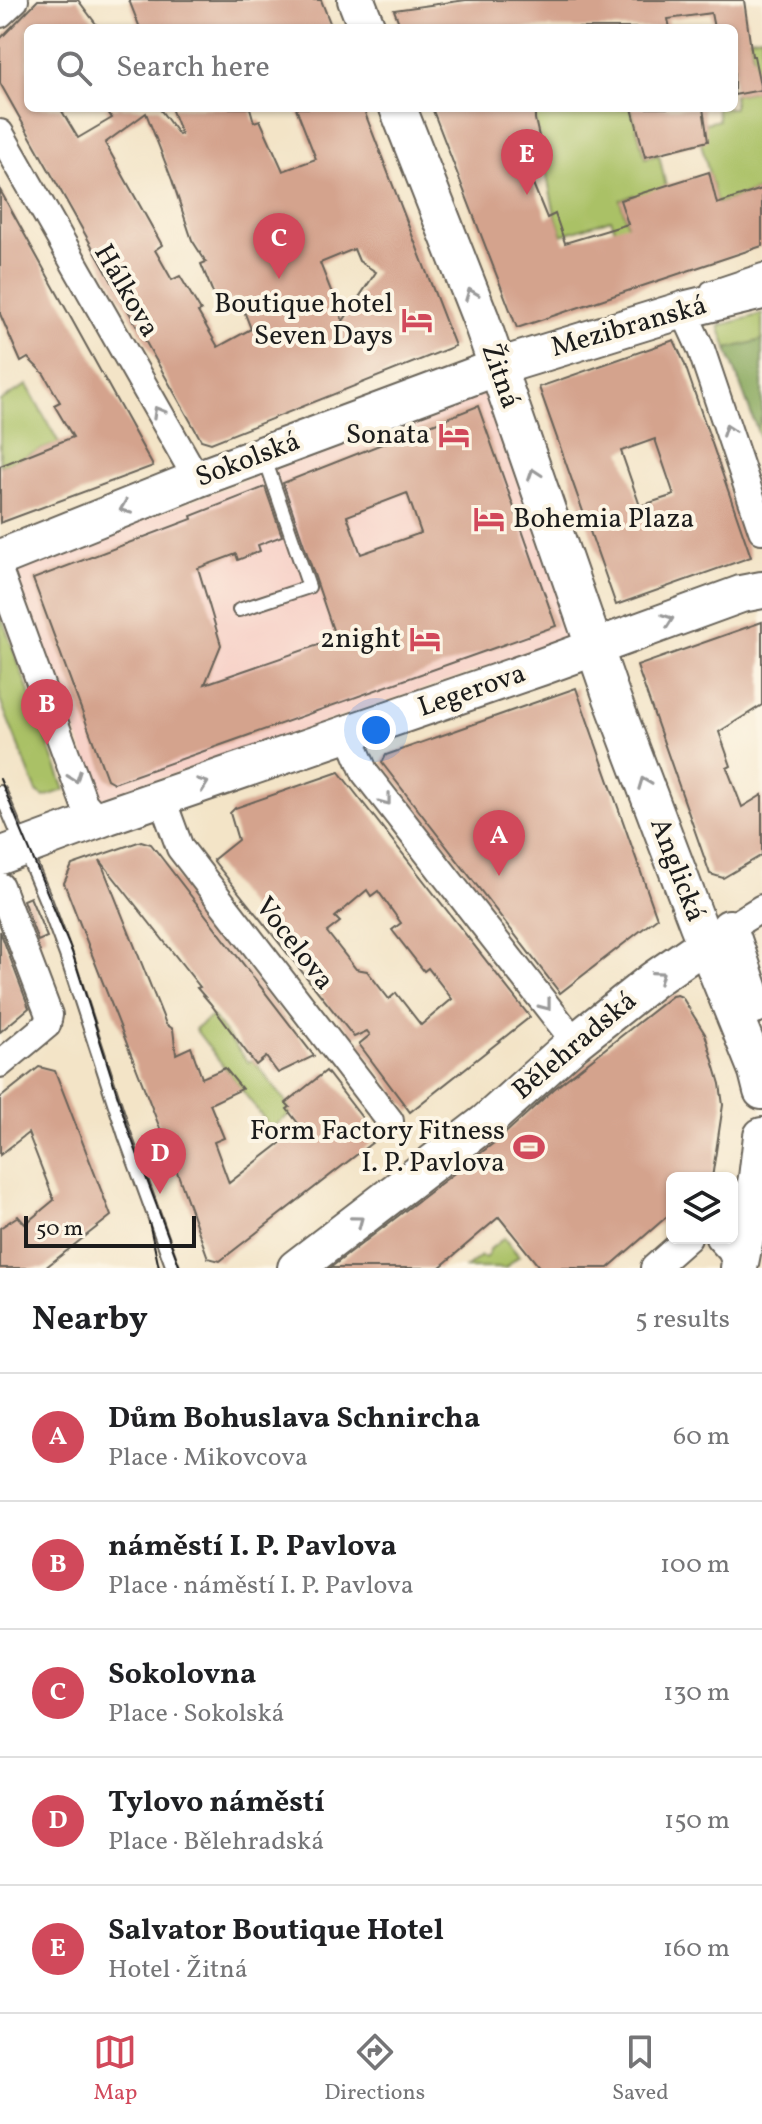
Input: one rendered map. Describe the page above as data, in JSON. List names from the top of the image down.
{
  "streets": {
    "main road": [
      "Mezibranská",
      "Žitná",
      "Sokolská",
      "Legerova",
      "Anglická",
      "Bělehradská"
    ],
    "street": ["Hálkova", "Vocelova"]
  },
  "crossings": [
    ["Hálkova", "Sokolská"],
    ["Mezibranská", "Žitná"],
    ["Mezibranská", "Sokolská"],
    ["Žitná", "Sokolská"],
    ["Žitná", "Legerova"],
    ["Žitná", "Anglická"],
    ["Legerova", "Anglická"],
    ["Legerova", "Vocelova"],
    ["Anglická", "Bělehradská"]
  ],
  "one_way": [
    "Hálkova",
    "Žitná",
    "Sokolská",
    "Legerova",
    "Anglická",
    "Bělehradská"
  ],
  "places": {
    "hotel": [
      "Boutique hotel Seven Days",
      "Sonata",
      "Bohemia Plaza",
      "2night"
    ],
    "sports": ["Form Factory Fitness I. P. Pavlova"]
  },
  "scale_bar": "50 m",
  "page": {
    "search": "Search here",
    "pins": [
      "E",
      "C",
      "B",
      "A",
      "D"
    ],
    "scale": "50 m",
    "heading": ["Nearby", "5 results"],
    "list": [
      {
        "mark": "A",
        "name": "Dům Bohuslava Schnircha",
        "note": "Place · Mikovcova",
        "value": "60 m"
      },
      {
        "mark": "B",
        "name": "náměstí I. P. Pavlova",
        "note": "Place · náměstí I. P. Pavlova",
        "value": "100 m"
      },
      {
        "mark": "C",
        "name": "Sokolovna",
        "note": "Place · Sokolská",
        "value": "130 m"
      },
      {
        "mark": "D",
        "name": "Tylovo náměstí",
        "note": "Place · Bělehradská",
        "value": "150 m"
      },
      {
        "mark": "E",
        "name": "Salvator Boutique Hotel",
        "note": "Hotel · Žitná",
        "value": "160 m"
      }
    ],
    "nav": ["Map", "Directions", "Saved"]
  }
}
